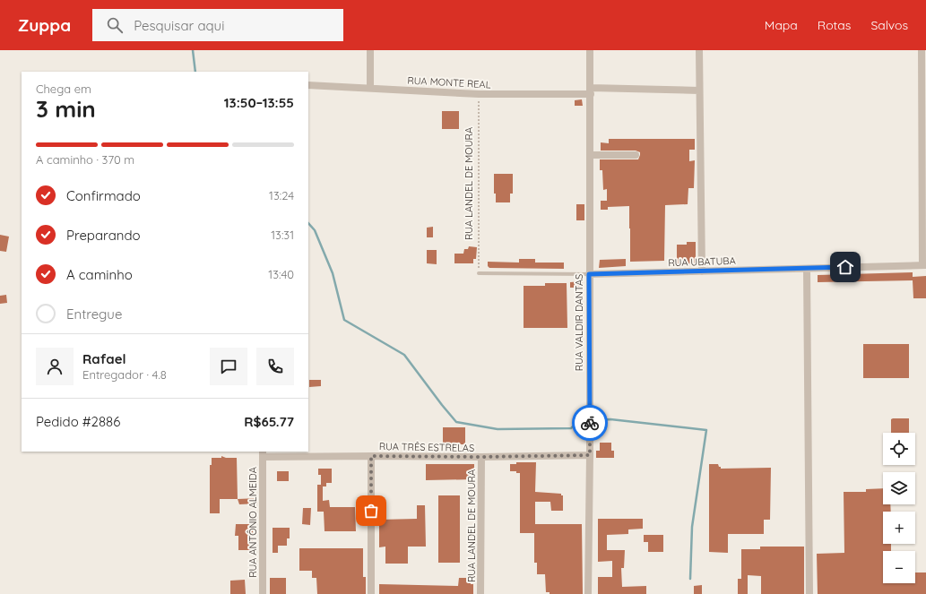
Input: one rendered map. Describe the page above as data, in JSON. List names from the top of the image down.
{
  "streets": {
    "street": [
      "RUA MONTE REAL",
      "RUA LANDEL DE MOURA",
      "RUA UBATUBA",
      "RUA VALDIR DANTAS",
      "RUA TRÊS ESTRELAS",
      "RUA ANTÔNIO ALMEIDA"
    ]
  },
  "crossings": [
    ["RUA MONTE REAL", "RUA LANDEL DE MOURA"],
    ["RUA MONTE REAL", "RUA VALDIR DANTAS"],
    ["RUA LANDEL DE MOURA", "RUA UBATUBA"],
    ["RUA LANDEL DE MOURA", "RUA TRÊS ESTRELAS"],
    ["RUA UBATUBA", "RUA VALDIR DANTAS"],
    ["RUA VALDIR DANTAS", "RUA TRÊS ESTRELAS"],
    ["RUA TRÊS ESTRELAS", "RUA ANTÔNIO ALMEIDA"]
  ],
  "page": {
    "header": "Zuppa",
    "search": "Pesquisar aqui",
    "nav": ["Mapa", "Rotas", "Salvos"],
    "heading": ["3 min", "Chega em", "13:50–13:55"],
    "panel": [
      "Rafael",
      "Entregador · 4.8",
      "Pedido #2886",
      "R$65.77"
    ],
    "bar": "A caminho · 370 m",
    "list": [
      ["Confirmado", "13:24"],
      ["Preparando", "13:31"],
      ["A caminho", "13:40"],
      "Entregue"
    ],
    "map_buttons": ["+", "−"]
  }
}
